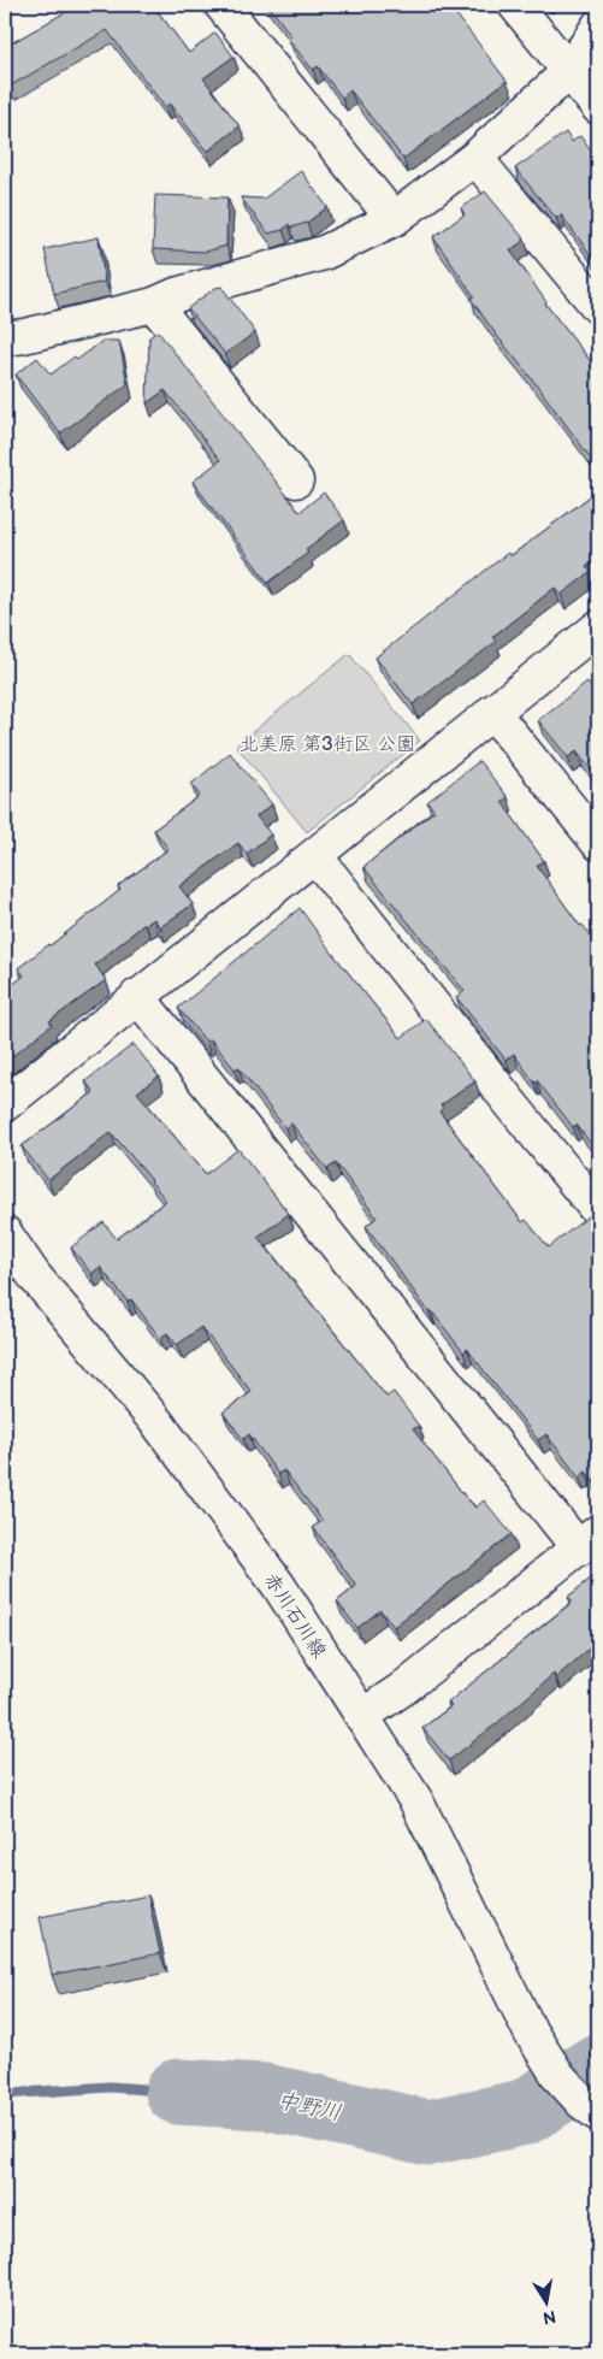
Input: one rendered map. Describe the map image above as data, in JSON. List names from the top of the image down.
{
  "streets": {
    "street": ["赤川石川線"]
  },
  "water": ["中野川"],
  "parks": ["北美原 第3街区 公園"],
  "north": "bottom"
}
